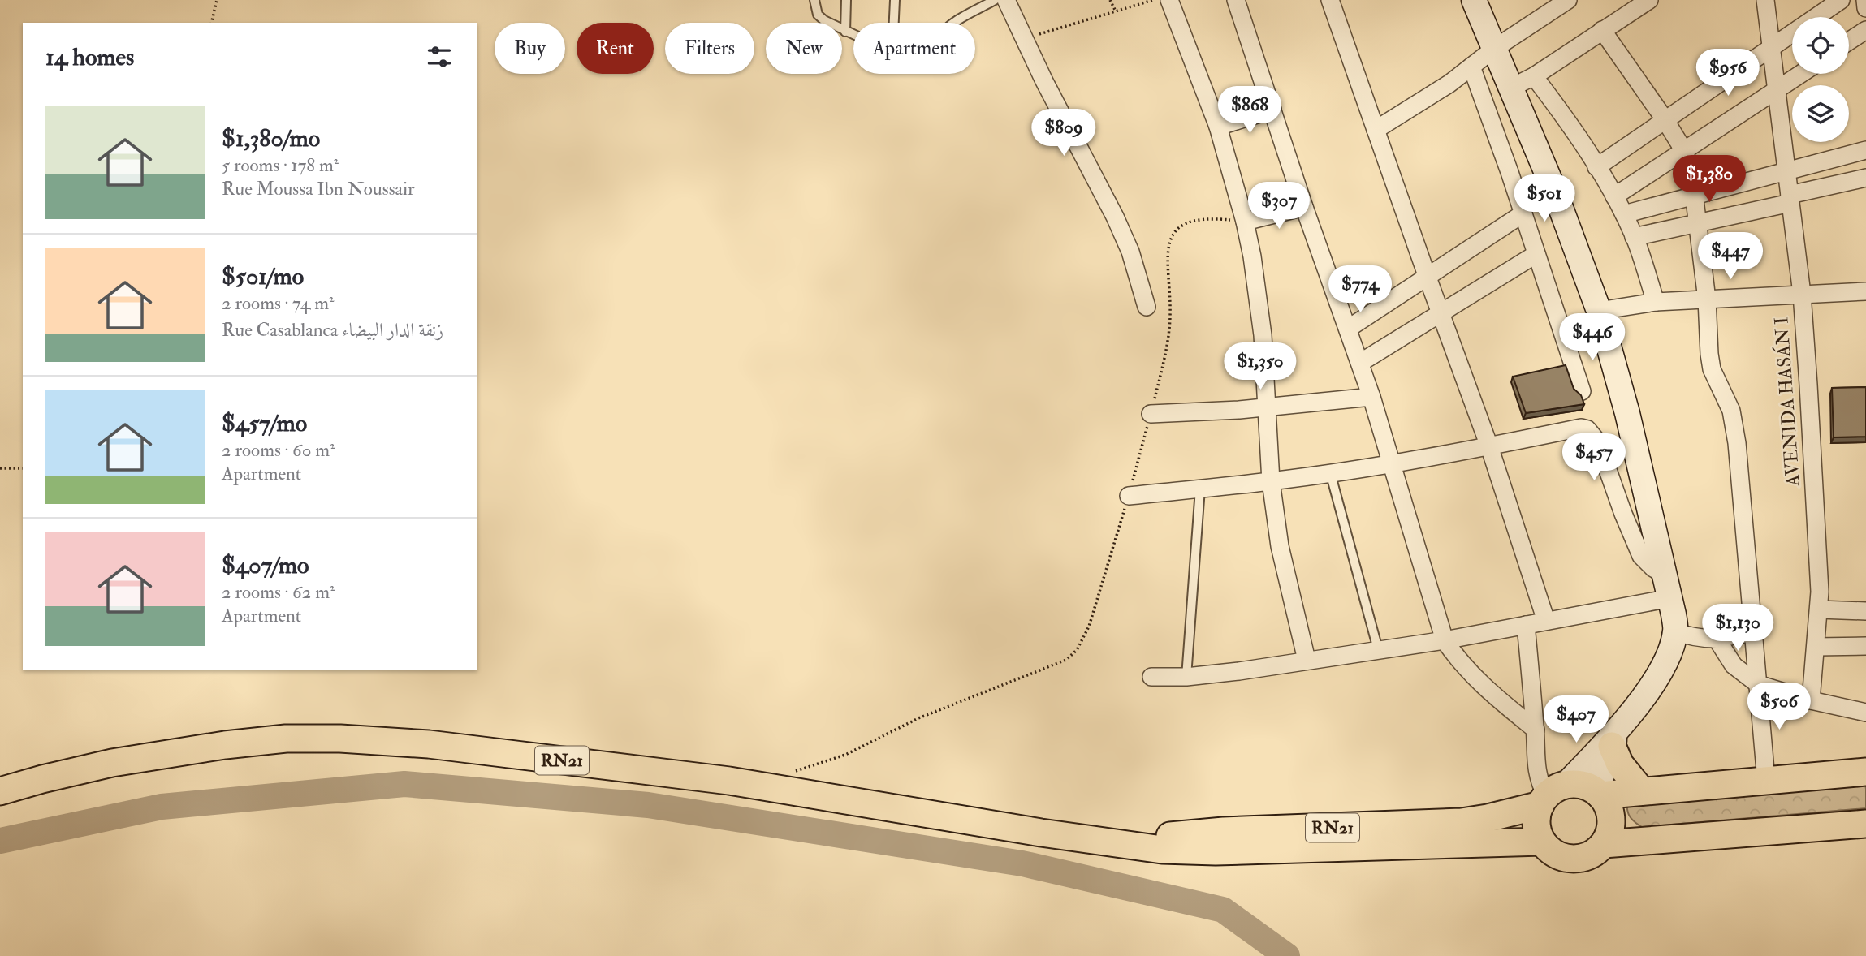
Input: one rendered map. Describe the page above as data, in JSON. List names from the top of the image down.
{
  "streets": {
    "main road": ["RN21"],
    "street": ["AVENIDA HASÁN I"]
  },
  "page": {
    "chip": [
      "Buy",
      "Rent",
      "Filters",
      "New",
      "Apartment"
    ],
    "heading": "14 homes",
    "price": [
      "$956",
      "$868",
      "$809",
      "$1,380",
      "$501",
      "$307",
      "$447",
      "$774",
      "$446",
      "$1,350",
      "$457",
      "$1,130",
      "$506",
      "$407"
    ],
    "list": [
      {
        "name": "$1,380/mo",
        "note": "5 rooms · 178 m² · Rue Moussa Ibn Noussair"
      },
      {
        "name": "$501/mo",
        "note": "2 rooms · 74 m² · Rue Casablanca زنقة الدار البيضاء"
      },
      {
        "name": "$457/mo",
        "note": "2 rooms · 60 m² · Apartment"
      },
      {
        "name": "$407/mo",
        "note": "2 rooms · 62 m² · Apartment"
      }
    ]
  }
}
